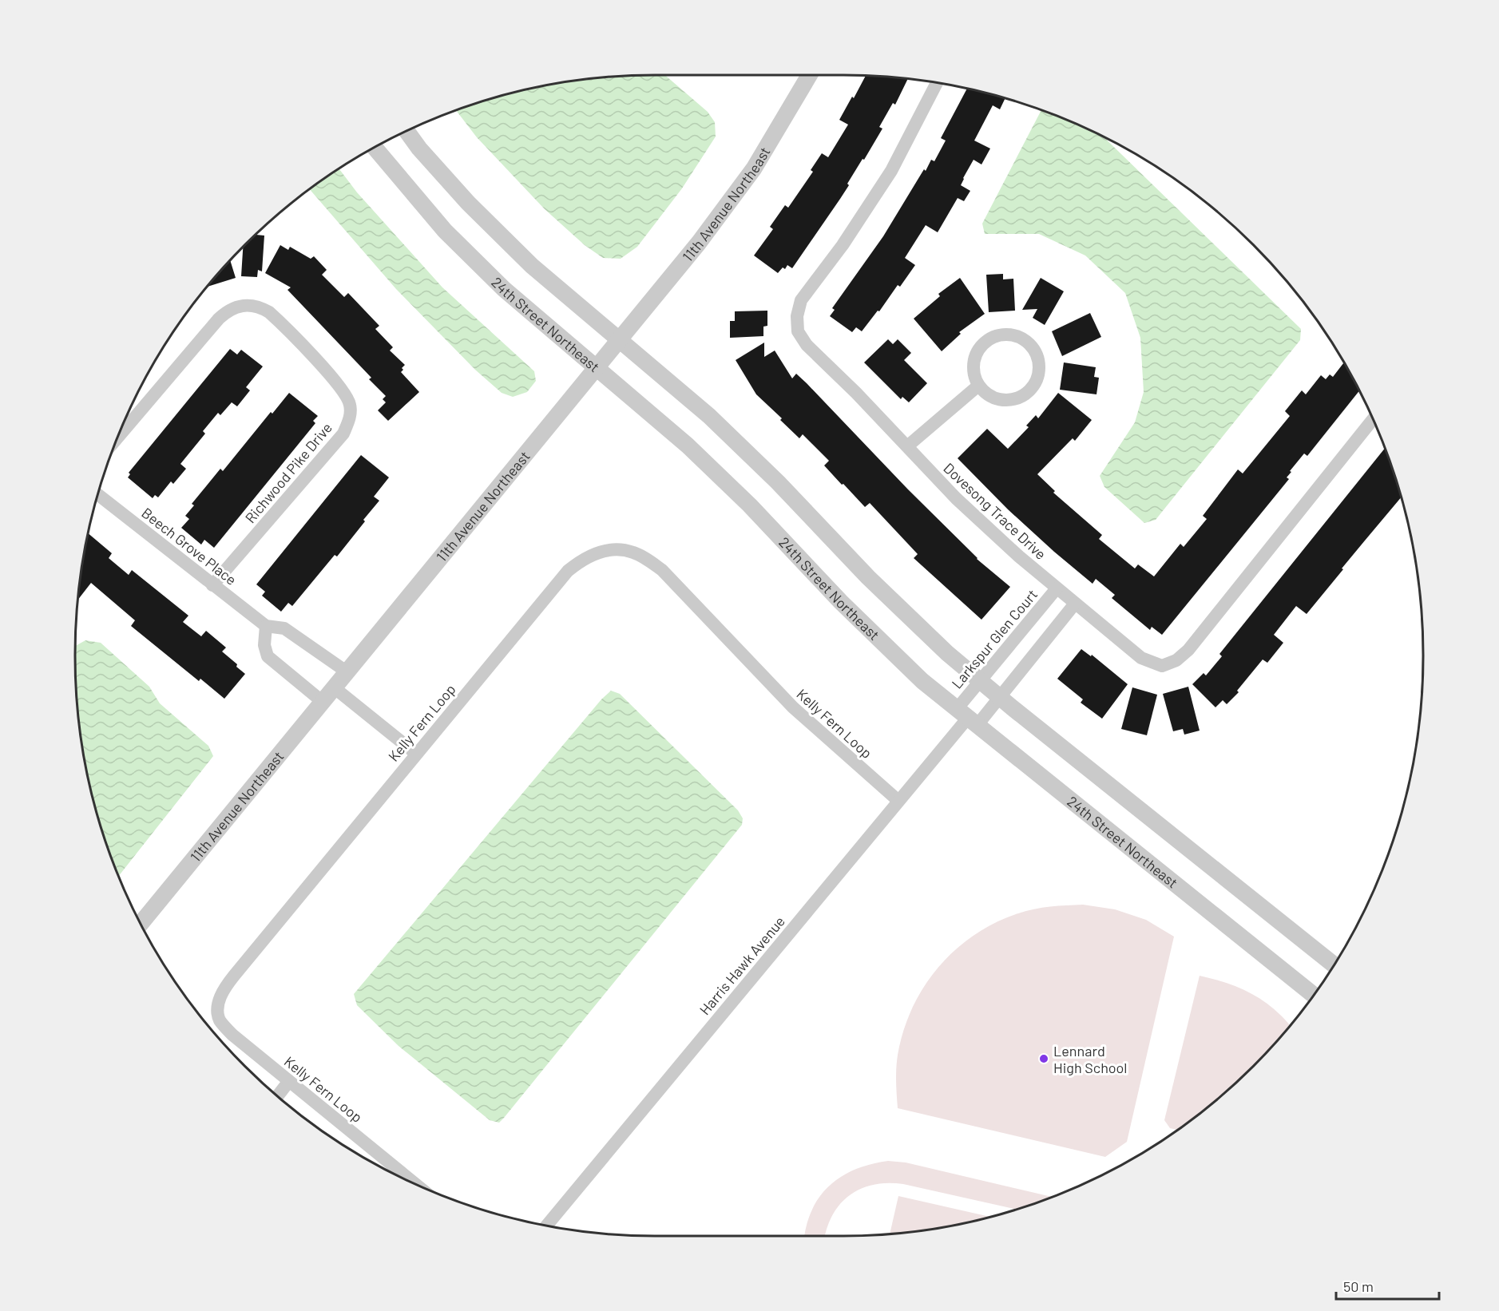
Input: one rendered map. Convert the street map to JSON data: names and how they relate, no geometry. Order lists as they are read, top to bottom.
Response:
{
  "streets": {
    "street": [
      "11th Avenue Northeast",
      "24th Street Northeast",
      "Richwood Pike Drive",
      "Dovesong Trace Drive",
      "Beech Grove Place",
      "Larkspur Glen Court",
      "Kelly Fern Loop",
      "Harris Hawk Avenue"
    ]
  },
  "crossings": [
    ["11th Avenue Northeast", "24th Street Northeast"],
    ["11th Avenue Northeast", "Beech Grove Place"],
    ["24th Street Northeast", "Larkspur Glen Court"],
    ["24th Street Northeast", "Harris Hawk Avenue"],
    ["Richwood Pike Drive", "Beech Grove Place"],
    ["Dovesong Trace Drive", "Larkspur Glen Court"],
    ["Larkspur Glen Court", "Harris Hawk Avenue"],
    ["Kelly Fern Loop", "Harris Hawk Avenue"]
  ],
  "places": ["Lennard High School"],
  "scale_bar": "50 m"
}
